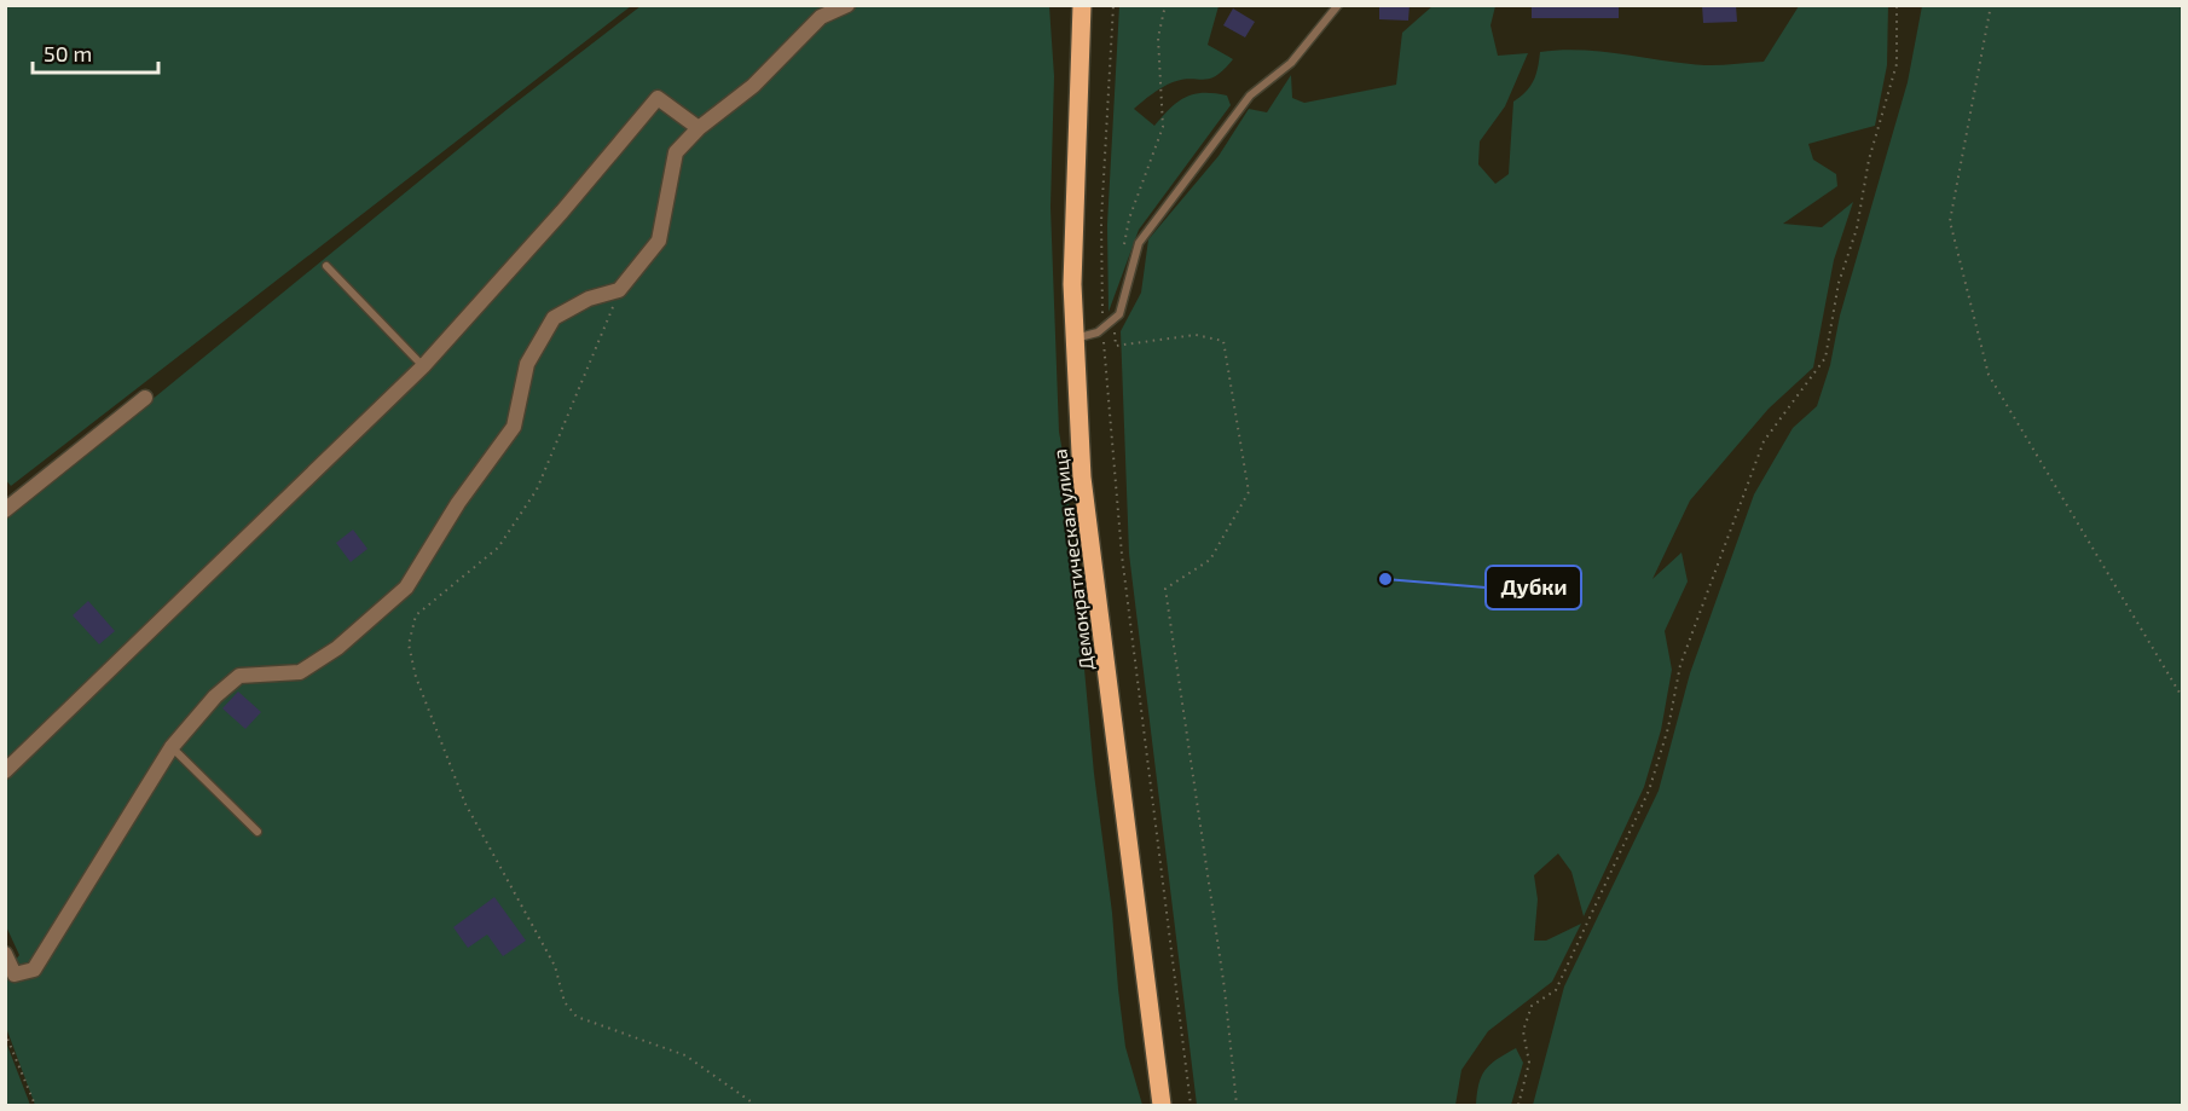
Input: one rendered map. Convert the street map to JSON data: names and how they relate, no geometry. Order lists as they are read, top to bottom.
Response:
{
  "streets": {
    "main road": ["Демократическая улица"]
  },
  "places": ["Дубки"],
  "scale_bar": "50 m"
}
